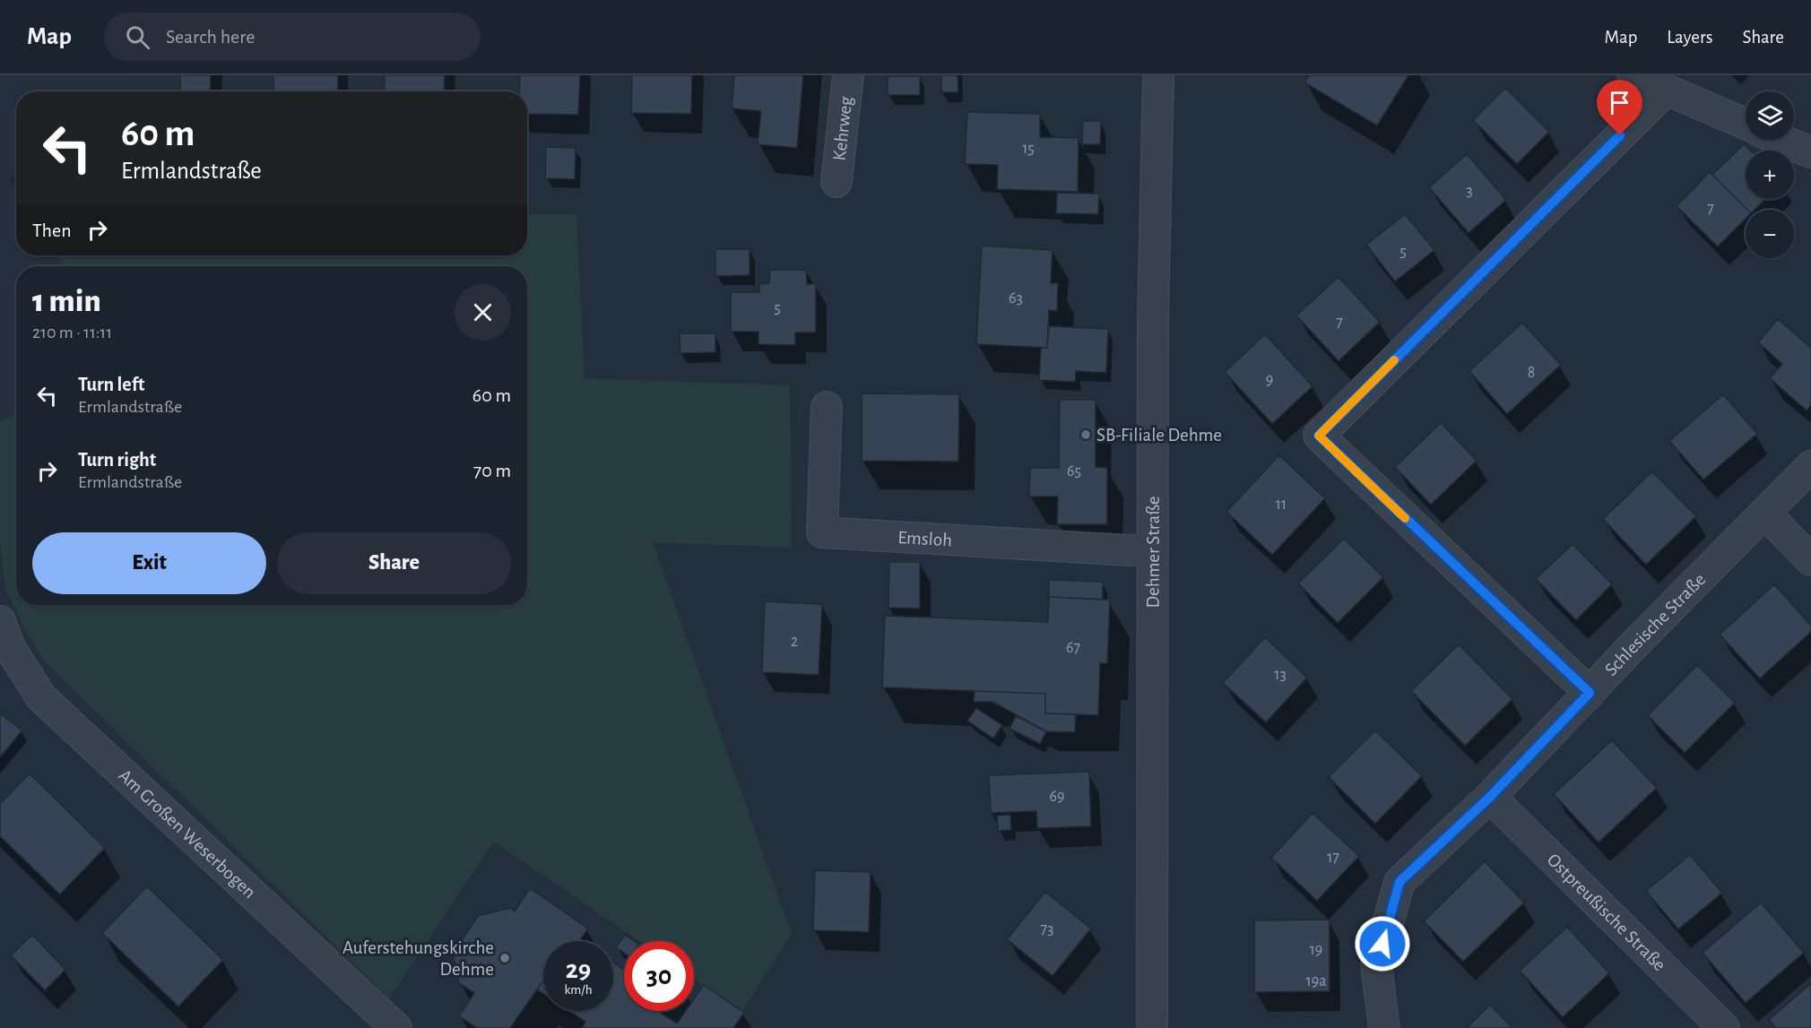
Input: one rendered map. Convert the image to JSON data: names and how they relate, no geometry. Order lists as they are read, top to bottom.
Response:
{
  "streets": {
    "street": [
      "Kehrweg",
      "Emsloh",
      "Dehmer Straße",
      "Schlesische Straße",
      "Am Großen Weserbogen",
      "Ostpreußische Straße"
    ]
  },
  "crossings": [
    ["Emsloh", "Dehmer Straße"],
    ["Schlesische Straße", "Ostpreußische Straße"]
  ],
  "places": ["SB-Filiale Dehme", "Auferstehungskirche Dehme"],
  "house_numbers": [
    "15",
    "3",
    "7",
    "5",
    "63",
    "5",
    "7",
    "8",
    "9",
    "65",
    "11",
    "2",
    "67",
    "13",
    "69",
    "17",
    "73",
    "19",
    "19a"
  ],
  "page": {
    "header": "Map",
    "search": "Search here",
    "nav": ["Map", "Layers", "Share"],
    "map_buttons": ["+", "−"],
    "turn": ["60 m", "Ermlandstraße"],
    "then": "Then",
    "heading": ["1 min", "210 m · 11:11"],
    "list": [
      {
        "name": "Turn left",
        "note": "Ermlandstraße",
        "value": "60 m"
      },
      {
        "name": "Turn right",
        "note": "Ermlandstraße",
        "value": "70 m"
      }
    ],
    "buttons": ["Exit", "Share"],
    "speed": "29 km/h",
    "limit": "30"
  }
}
